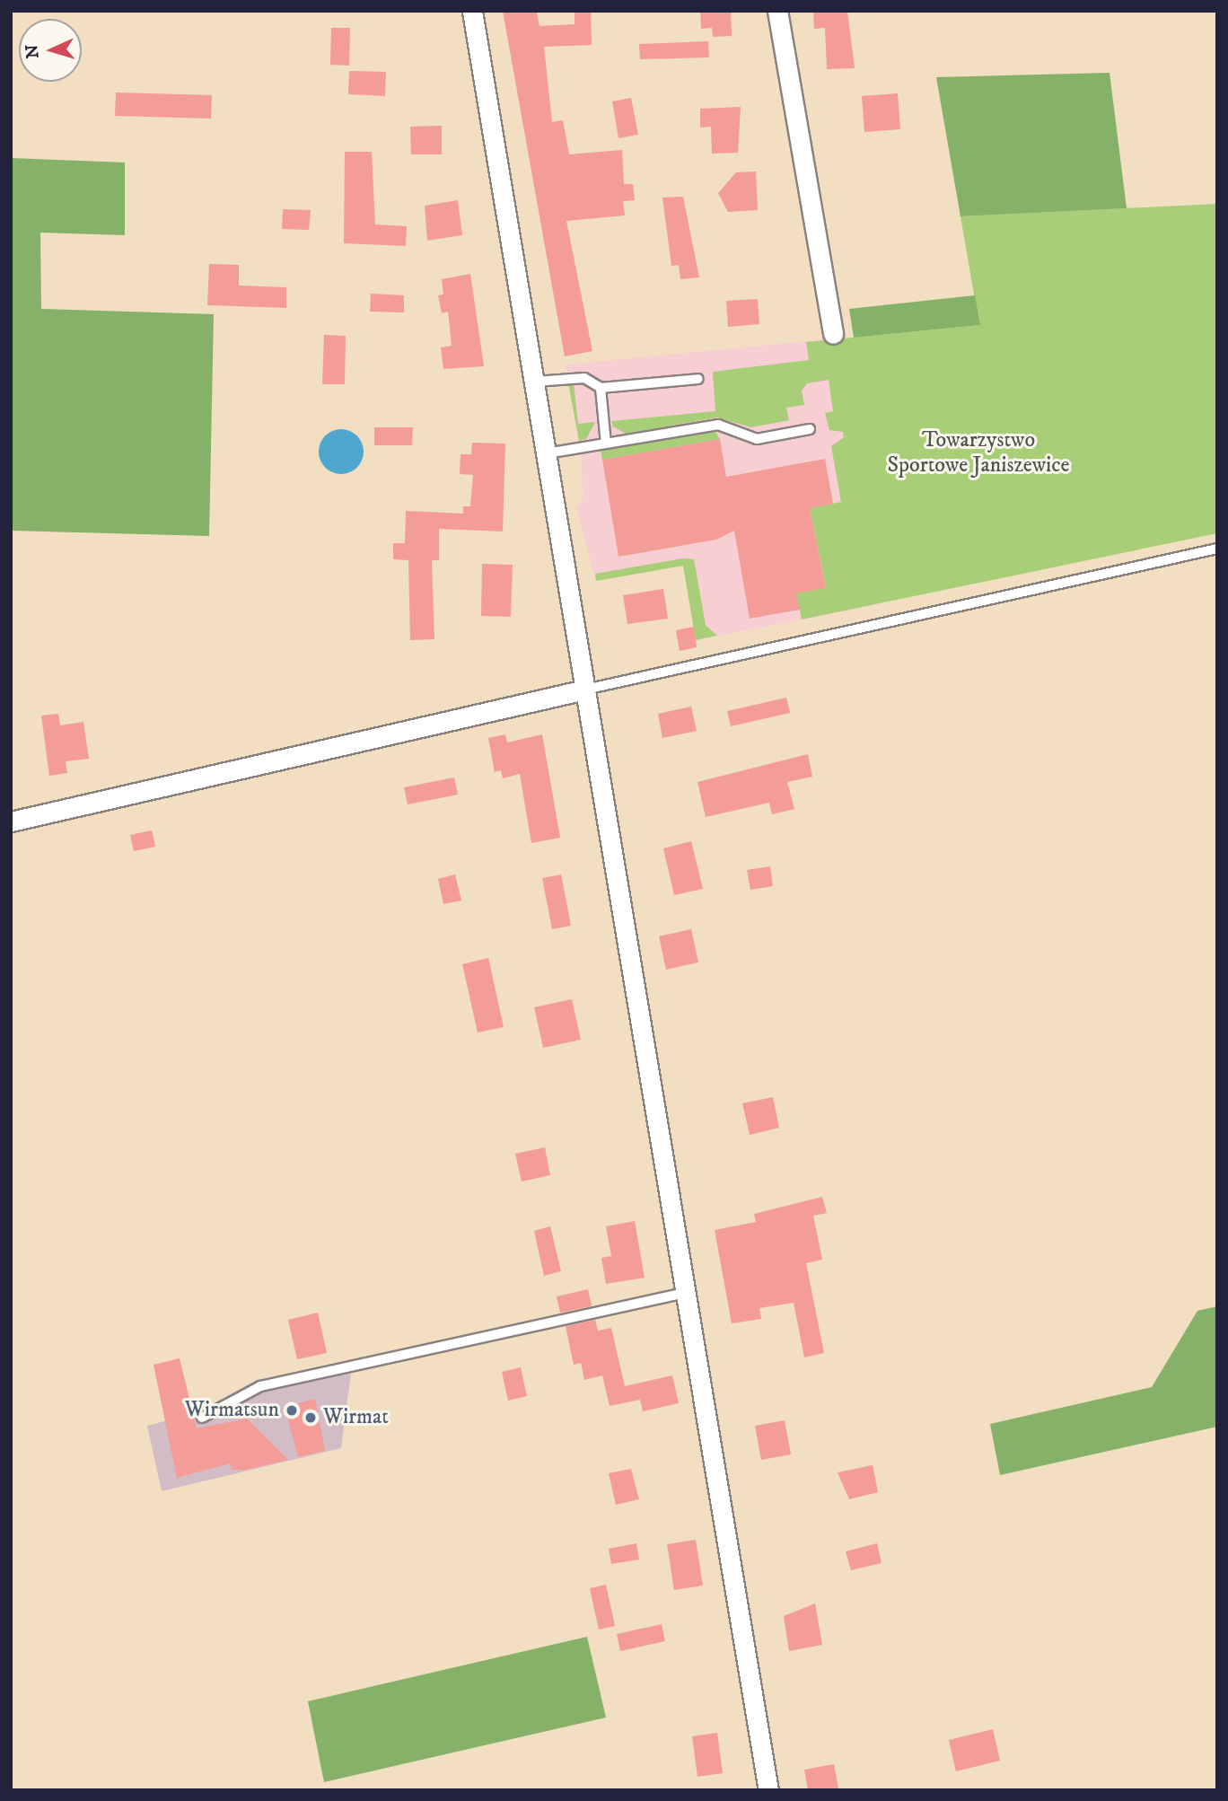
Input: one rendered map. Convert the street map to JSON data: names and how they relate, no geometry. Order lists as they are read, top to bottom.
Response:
{
  "parks": ["Towarzystwo Sportowe Janiszewice"],
  "places": ["Wirmatsun", "Wirmat"],
  "north": "left"
}
